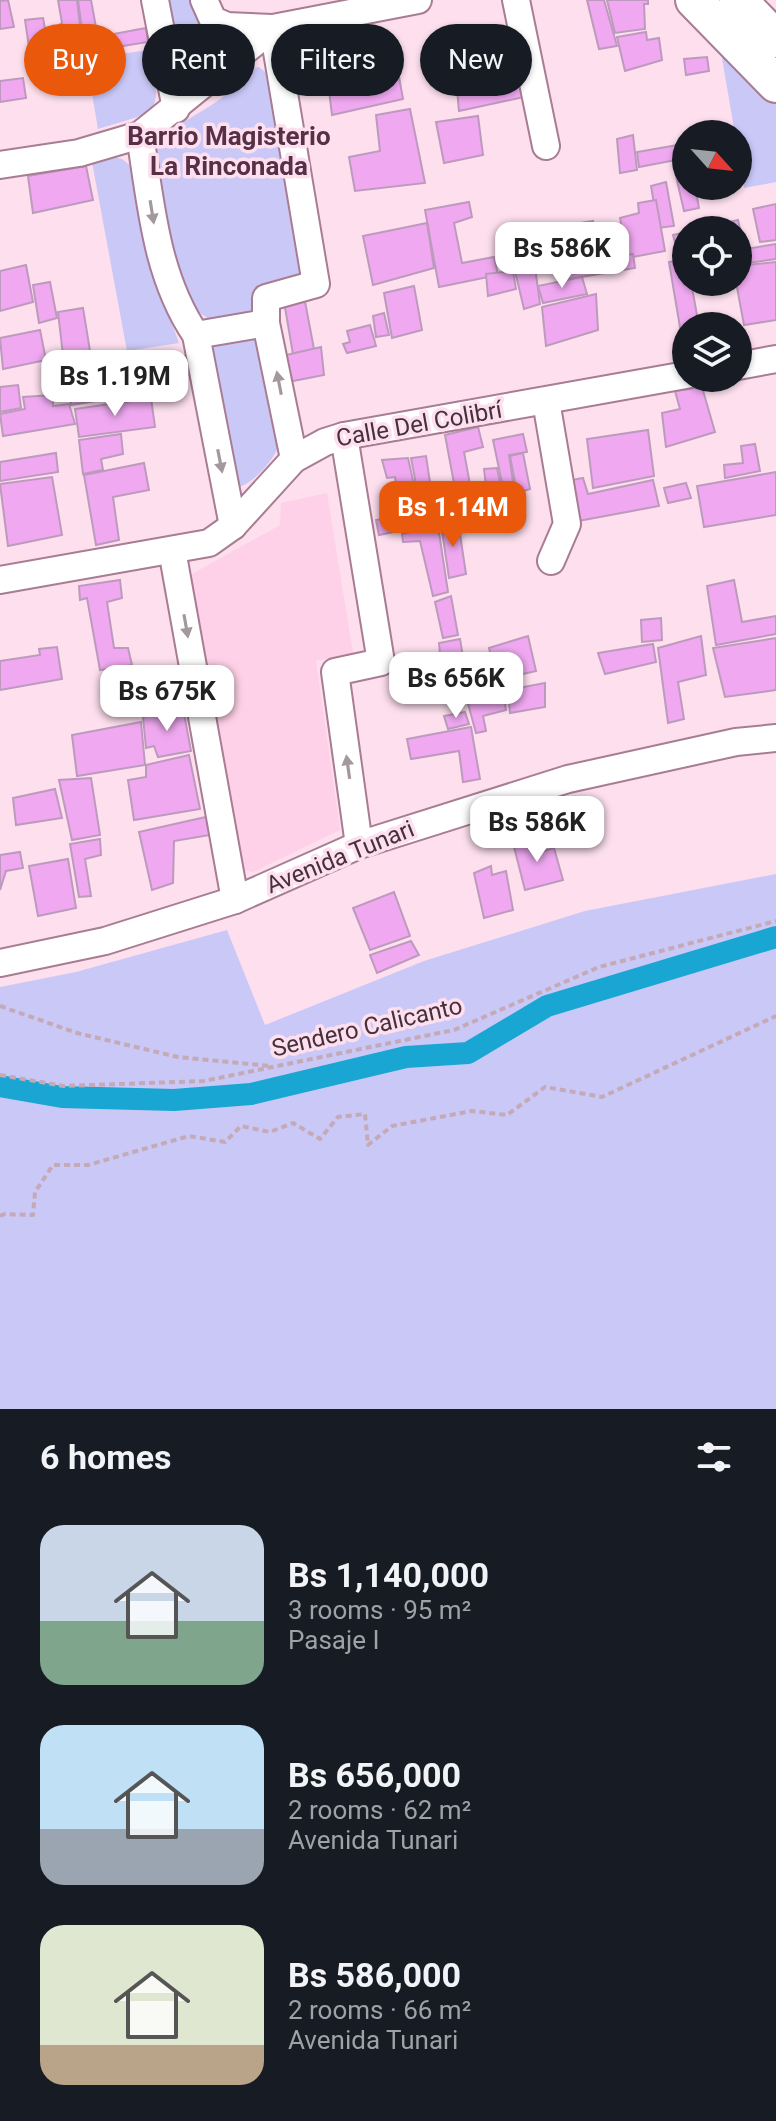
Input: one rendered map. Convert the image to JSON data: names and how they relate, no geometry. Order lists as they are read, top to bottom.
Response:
{
  "streets": {
    "street": ["Calle Del Colibrí", "Avenida Tunari"],
    "path": ["Sendero Calicanto"]
  },
  "districts": ["Barrio Magisterio La Rinconada"],
  "north": "bottom right",
  "page": {
    "chip": [
      "Buy",
      "Rent",
      "Filters",
      "New"
    ],
    "price": [
      "Bs 586K",
      "Bs 1.19M",
      "Bs 1.14M",
      "Bs 656K",
      "Bs 675K",
      "Bs 586K"
    ],
    "heading": "6 homes",
    "list": [
      {
        "name": "Bs 1,140,000",
        "note": "3 rooms · 95 m² · Pasaje I"
      },
      {
        "name": "Bs 656,000",
        "note": "2 rooms · 62 m² · Avenida Tunari"
      },
      {
        "name": "Bs 586,000",
        "note": "2 rooms · 66 m² · Avenida Tunari"
      }
    ]
  }
}
